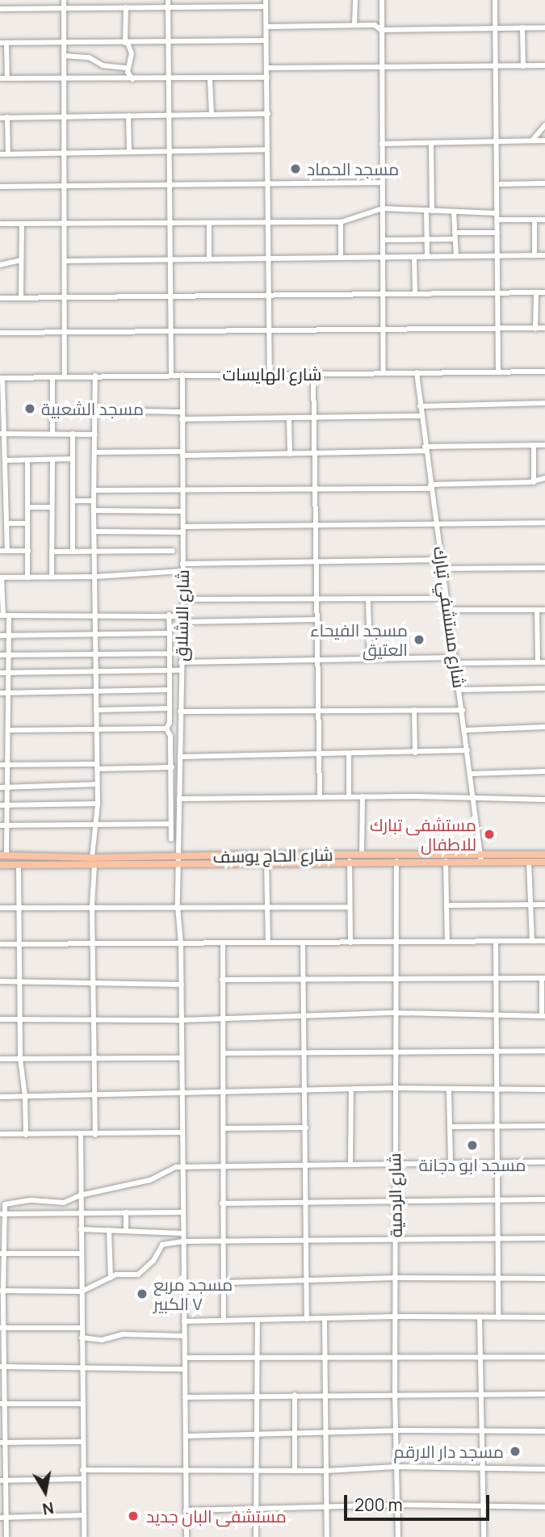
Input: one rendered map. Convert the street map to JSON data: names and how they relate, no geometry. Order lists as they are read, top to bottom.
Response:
{
  "streets": {
    "main road": ["شارع الحاج يوسف"],
    "street": [
      "شارع الهايسات",
      "شارع الاشلاق",
      "شارع مستشفي تبارك",
      "شارع الردمية"
    ]
  },
  "crossings": [
    ["شارع الهايسات", "شارع الاشلاق"],
    ["شارع الهايسات", "شارع مستشفي تبارك"],
    ["شارع الاشلاق", "شارع الحاج يوسف"],
    ["شارع مستشفي تبارك", "شارع الحاج يوسف"],
    ["شارع الحاج يوسف", "شارع الردمية"]
  ],
  "places": [
    "مسجد الحماد",
    "مسجد الشعبية",
    "مسجد الفيحاء العتيق",
    "مستشفى تبارك للاطفال",
    "مسجد ابو دجانة",
    "مسجد مربع ٧ الكبير",
    "مسجد دار الارقم",
    "مستشفى البان جديد"
  ],
  "scale_bar": "200 m",
  "north": "bottom"
}
